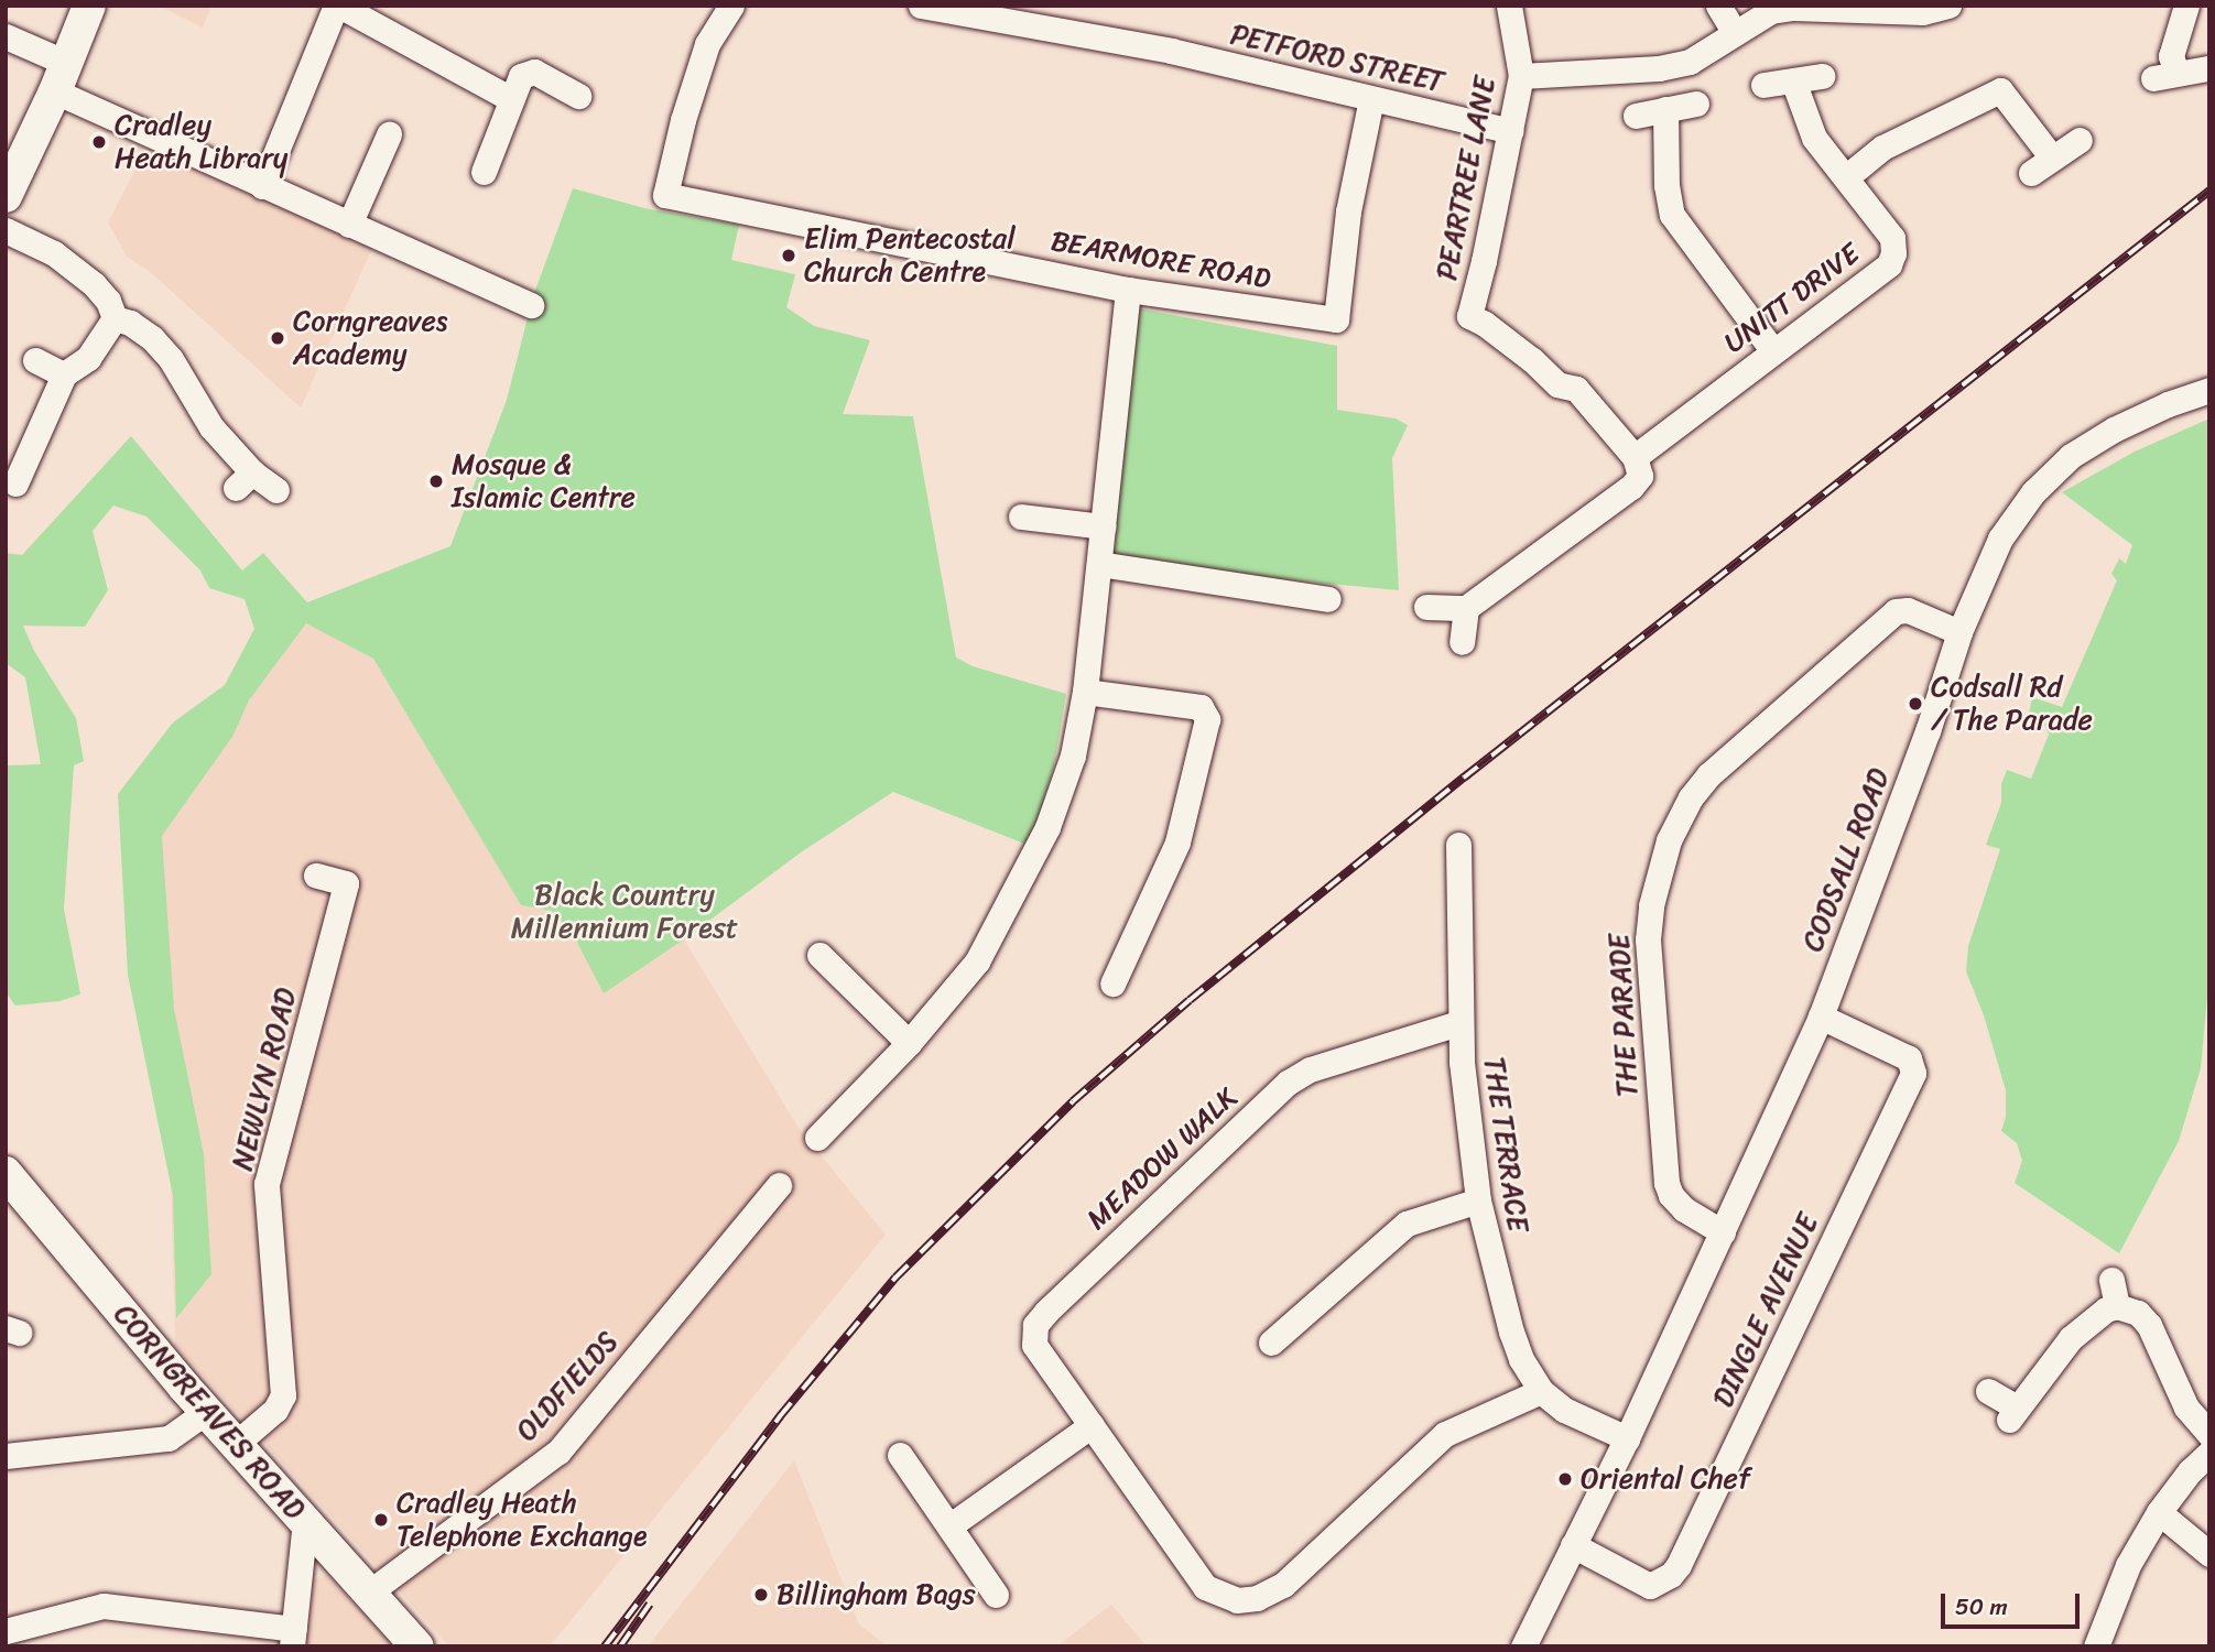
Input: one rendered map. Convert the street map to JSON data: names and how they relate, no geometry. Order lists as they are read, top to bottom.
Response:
{
  "streets": {
    "main road": ["CORNGREAVES ROAD"],
    "street": [
      "PETFORD STREET",
      "PEARTREE LANE",
      "BEARMORE ROAD",
      "UNITT DRIVE",
      "CODSALL ROAD",
      "THE PARADE",
      "NEWLYN ROAD",
      "THE TERRACE",
      "MEADOW WALK",
      "DINGLE AVENUE",
      "OLDFIELDS"
    ]
  },
  "crossings": [
    ["PETFORD STREET", "PEARTREE LANE"],
    ["PETFORD STREET", "BEARMORE ROAD"],
    ["PEARTREE LANE", "UNITT DRIVE"],
    ["CODSALL ROAD", "THE PARADE"],
    ["CODSALL ROAD", "THE TERRACE"],
    ["CODSALL ROAD", "DINGLE AVENUE"],
    ["NEWLYN ROAD", "CORNGREAVES ROAD"],
    ["THE TERRACE", "MEADOW WALK"],
    ["OLDFIELDS", "CORNGREAVES ROAD"]
  ],
  "parks": ["Black Country Millennium Forest"],
  "places": [
    "Cradley Heath Library",
    "Elim Pentecostal Church Centre",
    "Corngreaves Academy",
    "Mosque & Islamic Centre",
    "Codsall Rd / The Parade",
    "Oriental Chef",
    "Cradley Heath Telephone Exchange",
    "Billingham Bags"
  ],
  "scale_bar": "50 m"
}
